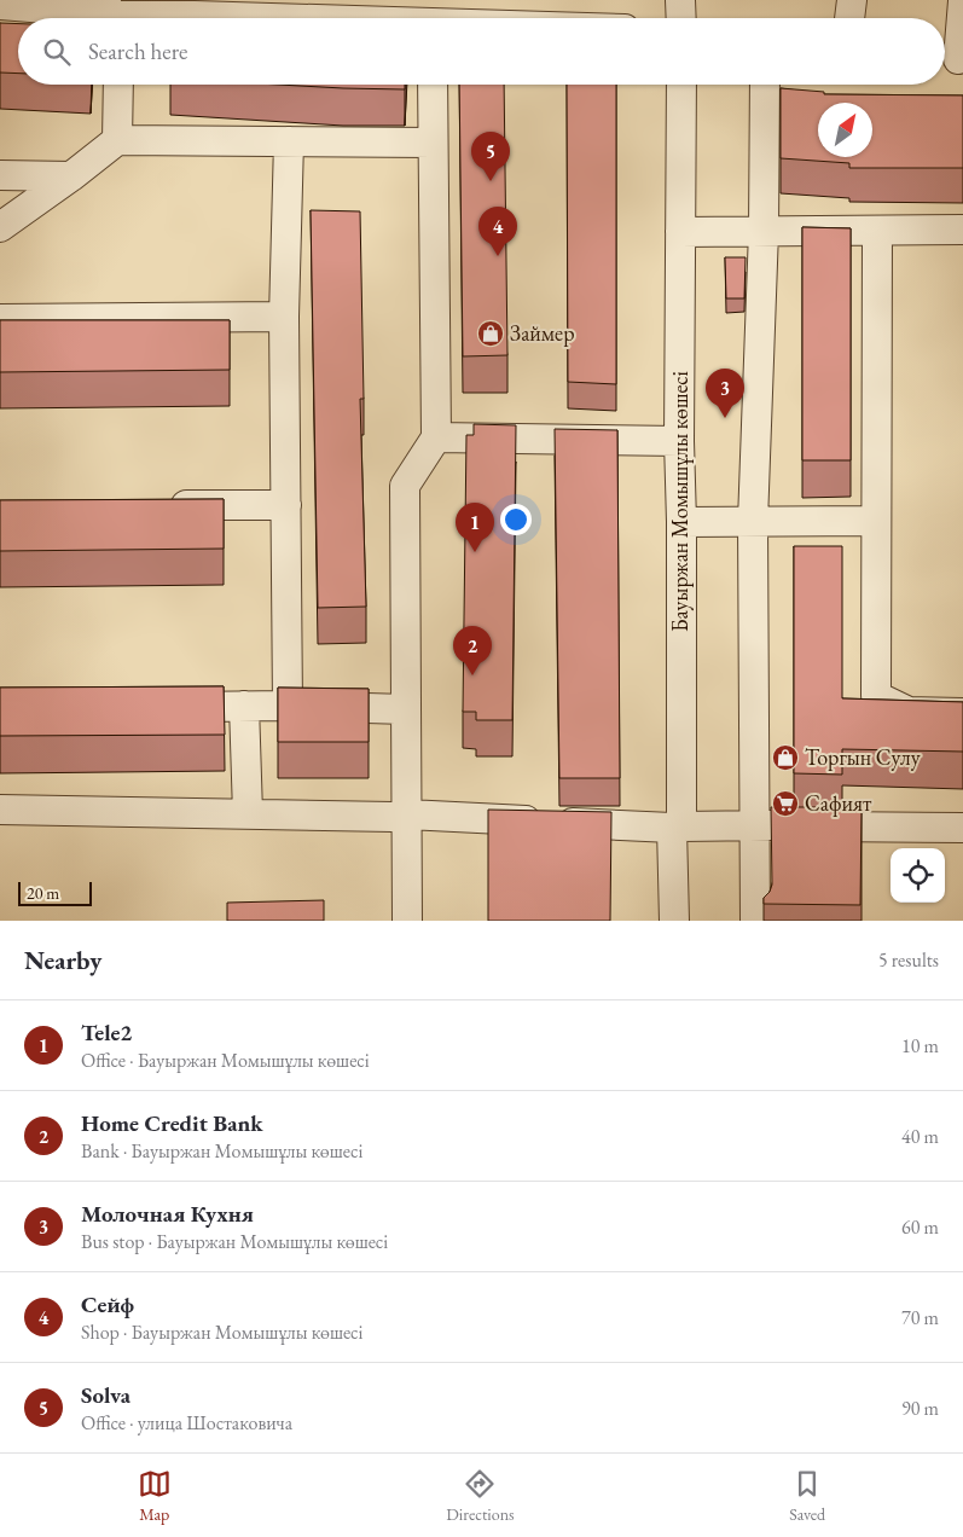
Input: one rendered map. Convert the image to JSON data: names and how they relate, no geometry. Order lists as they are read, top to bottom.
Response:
{
  "streets": {
    "street": ["Бауыржан Момышұлы көшесі"]
  },
  "places": {
    "shop": ["Займер", "Торгын Сулу"],
    "supermarket": ["Сафият"]
  },
  "scale_bar": "20 m",
  "north": "top right",
  "page": {
    "search": "Search here",
    "pins": [
      "5",
      "4",
      "3",
      "1",
      "2"
    ],
    "scale": "20 m",
    "heading": ["Nearby", "5 results"],
    "list": [
      {
        "mark": "1",
        "name": "Tele2",
        "note": "Office · Бауыржан Момышұлы көшесі",
        "value": "10 m"
      },
      {
        "mark": "2",
        "name": "Home Credit Bank",
        "note": "Bank · Бауыржан Момышұлы көшесі",
        "value": "40 m"
      },
      {
        "mark": "3",
        "name": "Молочная Кухня",
        "note": "Bus stop · Бауыржан Момышұлы көшесі",
        "value": "60 m"
      },
      {
        "mark": "4",
        "name": "Сейф",
        "note": "Shop · Бауыржан Момышұлы көшесі",
        "value": "70 m"
      },
      {
        "mark": "5",
        "name": "Solva",
        "note": "Office · улица Шостаковича",
        "value": "90 m"
      }
    ],
    "nav": ["Map", "Directions", "Saved"]
  }
}
